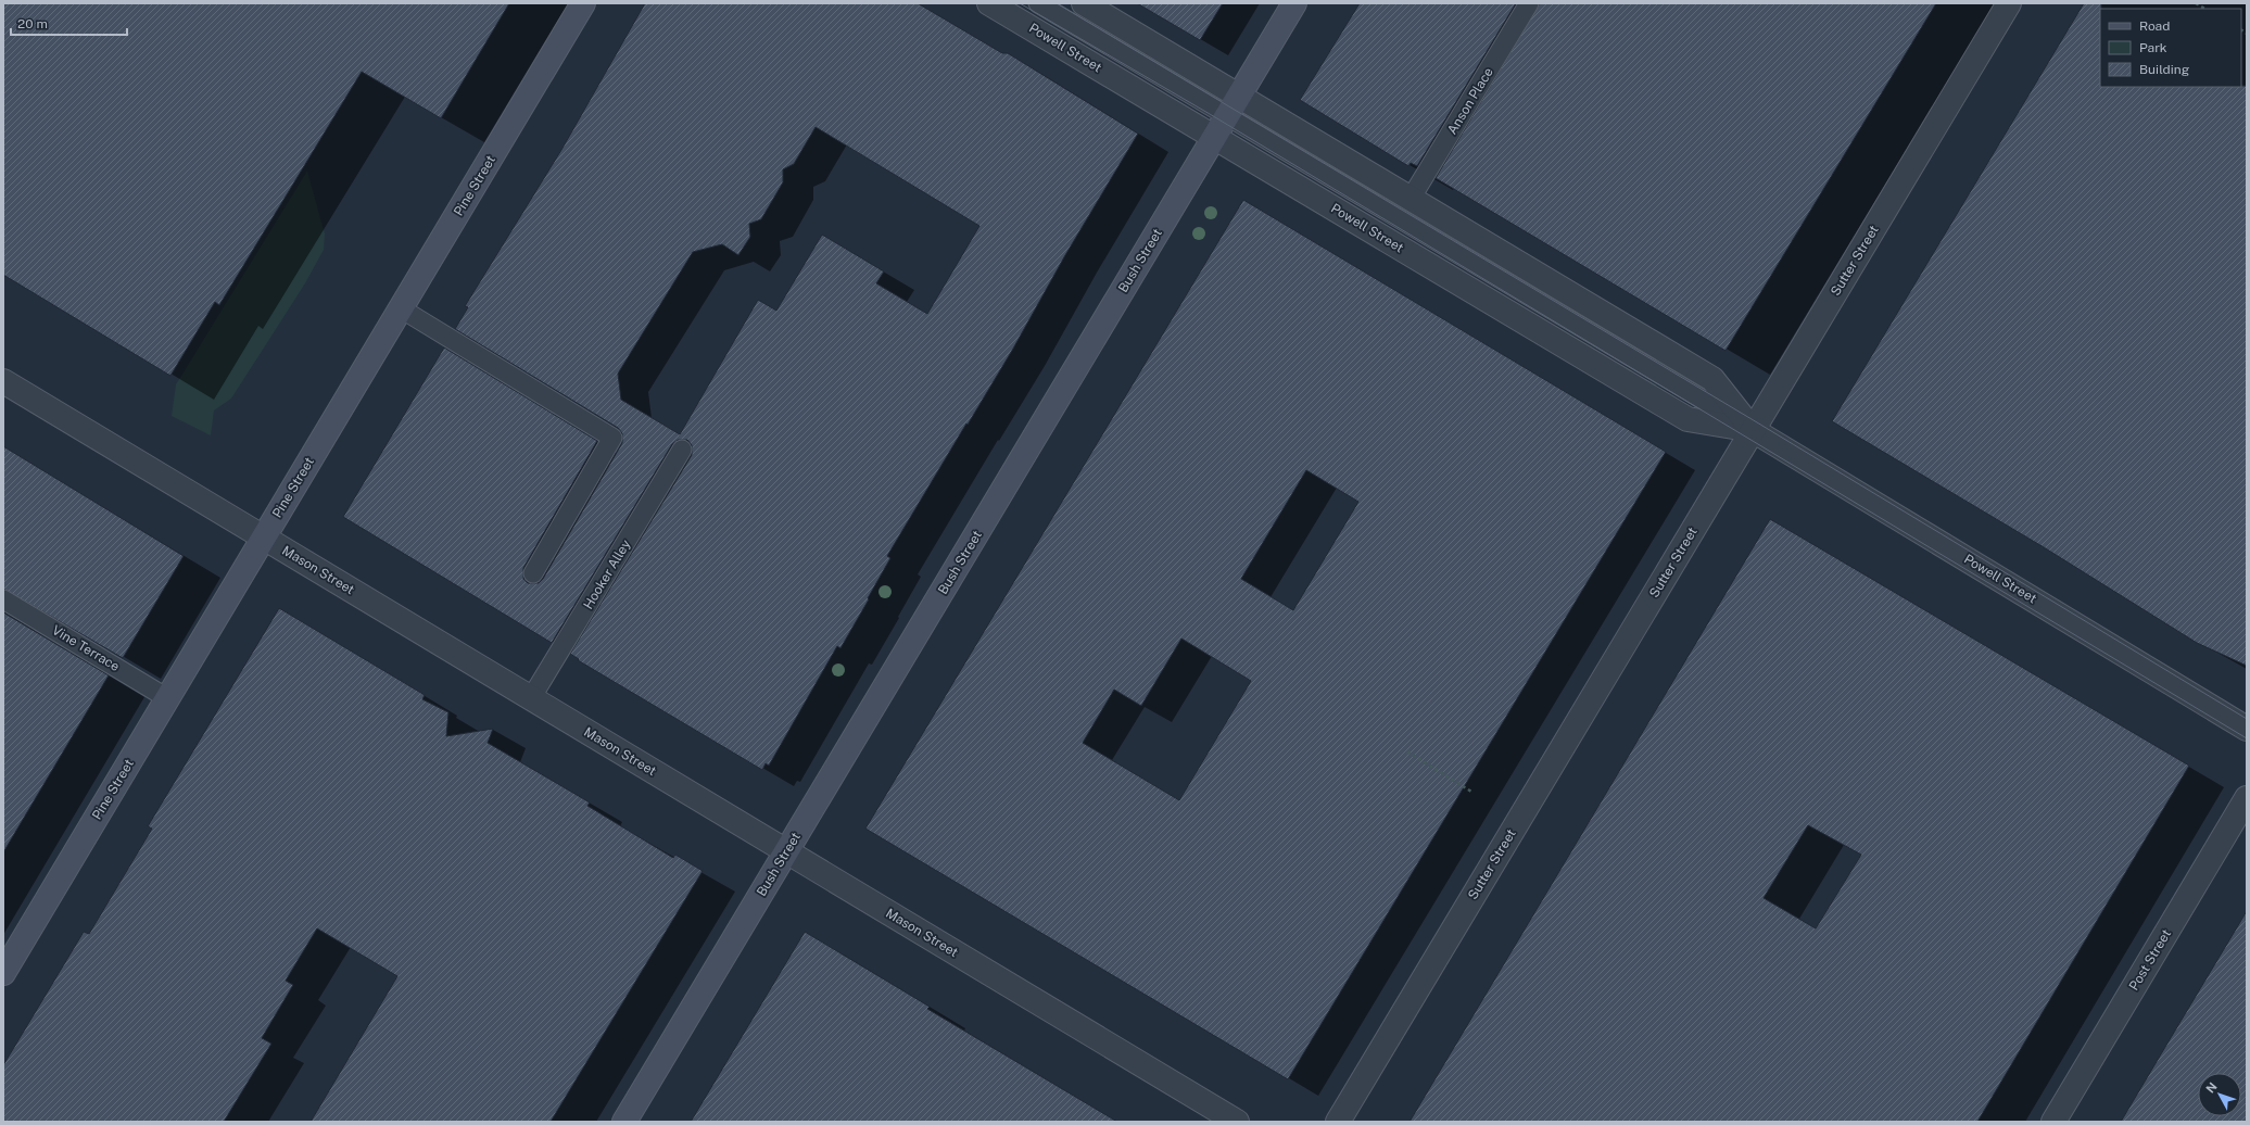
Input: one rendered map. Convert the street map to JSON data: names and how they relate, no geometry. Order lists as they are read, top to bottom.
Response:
{
  "streets": {
    "main road": ["Pine Street", "Bush Street"],
    "street": [
      "Powell Street",
      "Sutter Street",
      "Mason Street",
      "Post Street"
    ],
    "lane": ["Anson Place", "Hooker Alley", "Vine Terrace"]
  },
  "crossings": [
    ["Powell Street", "Anson Place"],
    ["Powell Street", "Bush Street"],
    ["Powell Street", "Sutter Street"],
    ["Pine Street", "Mason Street"],
    ["Pine Street", "Vine Terrace"],
    ["Bush Street", "Mason Street"],
    ["Mason Street", "Hooker Alley"]
  ],
  "legend": ["Road", "Park", "Building"],
  "scale_bar": "20 m",
  "north": "top left"
}
